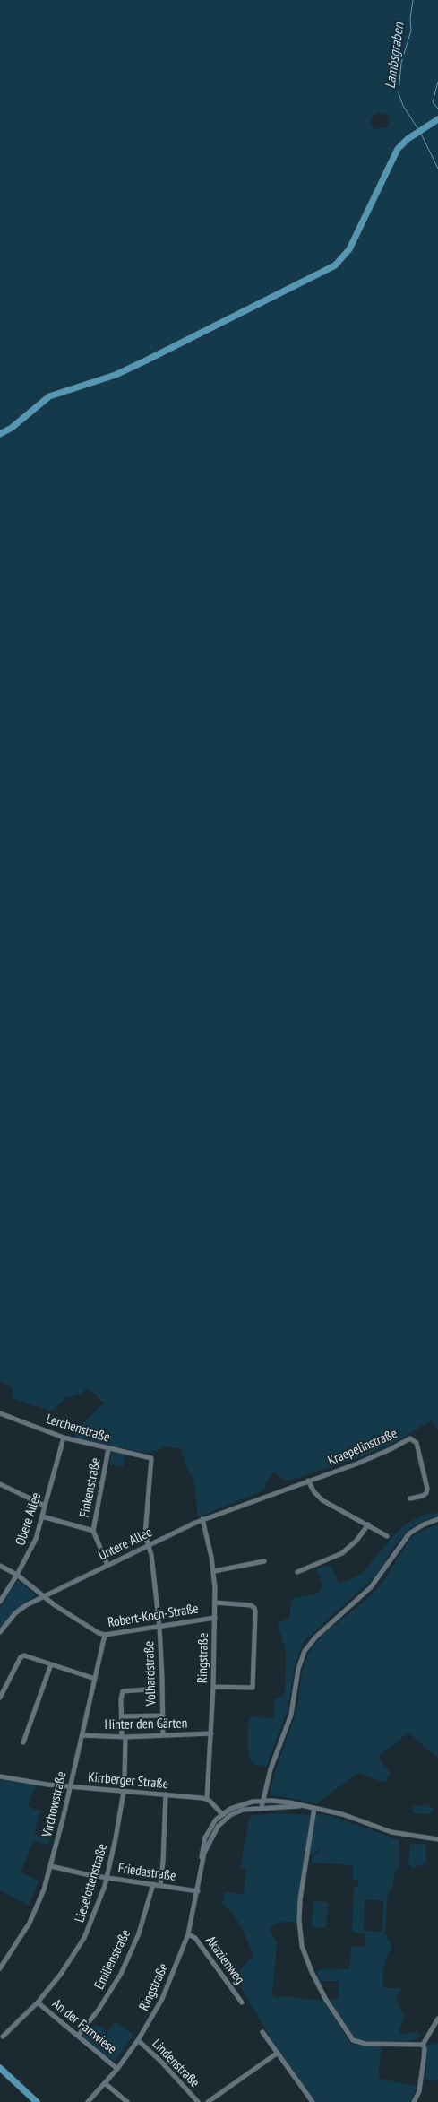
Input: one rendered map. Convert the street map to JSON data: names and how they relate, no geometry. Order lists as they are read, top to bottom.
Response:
{
  "streets": {
    "street": [
      "Lerchenstraße",
      "Kraepelinstraße",
      "Finkenstraße",
      "Obere Allee",
      "Untere Allee",
      "Robert-Koch-Straße",
      "Ringstraße",
      "Volhardstraße",
      "Hinter den Gärten",
      "Kirrberger Straße",
      "Virchowstraße",
      "Friedastraße",
      "Lieselottenstraße",
      "Emilienstraße",
      "Akazienweg",
      "An der Farrwiese",
      "Lindenstraße"
    ]
  },
  "crossings": [
    ["Lerchenstraße", "Finkenstraße"],
    ["Lerchenstraße", "Obere Allee"],
    ["Lerchenstraße", "Volhardstraße"],
    ["Kraepelinstraße", "Untere Allee"],
    ["Obere Allee", "Robert-Koch-Straße"],
    ["Untere Allee", "Robert-Koch-Straße"],
    ["Untere Allee", "Ringstraße"],
    ["Untere Allee", "Volhardstraße"],
    ["Robert-Koch-Straße", "Ringstraße"],
    ["Robert-Koch-Straße", "Volhardstraße"],
    ["Robert-Koch-Straße", "Virchowstraße"],
    ["Ringstraße", "Hinter den Gärten"],
    ["Ringstraße", "Kirrberger Straße"],
    ["Ringstraße", "Friedastraße"],
    ["Ringstraße", "Akazienweg"],
    ["Ringstraße", "An der Farrwiese"],
    ["Ringstraße", "Lindenstraße"],
    ["Volhardstraße", "Hinter den Gärten"],
    ["Hinter den Gärten", "Virchowstraße"],
    ["Kirrberger Straße", "Virchowstraße"],
    ["Kirrberger Straße", "Lieselottenstraße"],
    ["Virchowstraße", "Friedastraße"],
    ["Friedastraße", "Lieselottenstraße"],
    ["Friedastraße", "Emilienstraße"],
    ["Lieselottenstraße", "An der Farrwiese"],
    ["Emilienstraße", "An der Farrwiese"]
  ],
  "water": ["Lambsgraben"]
}
